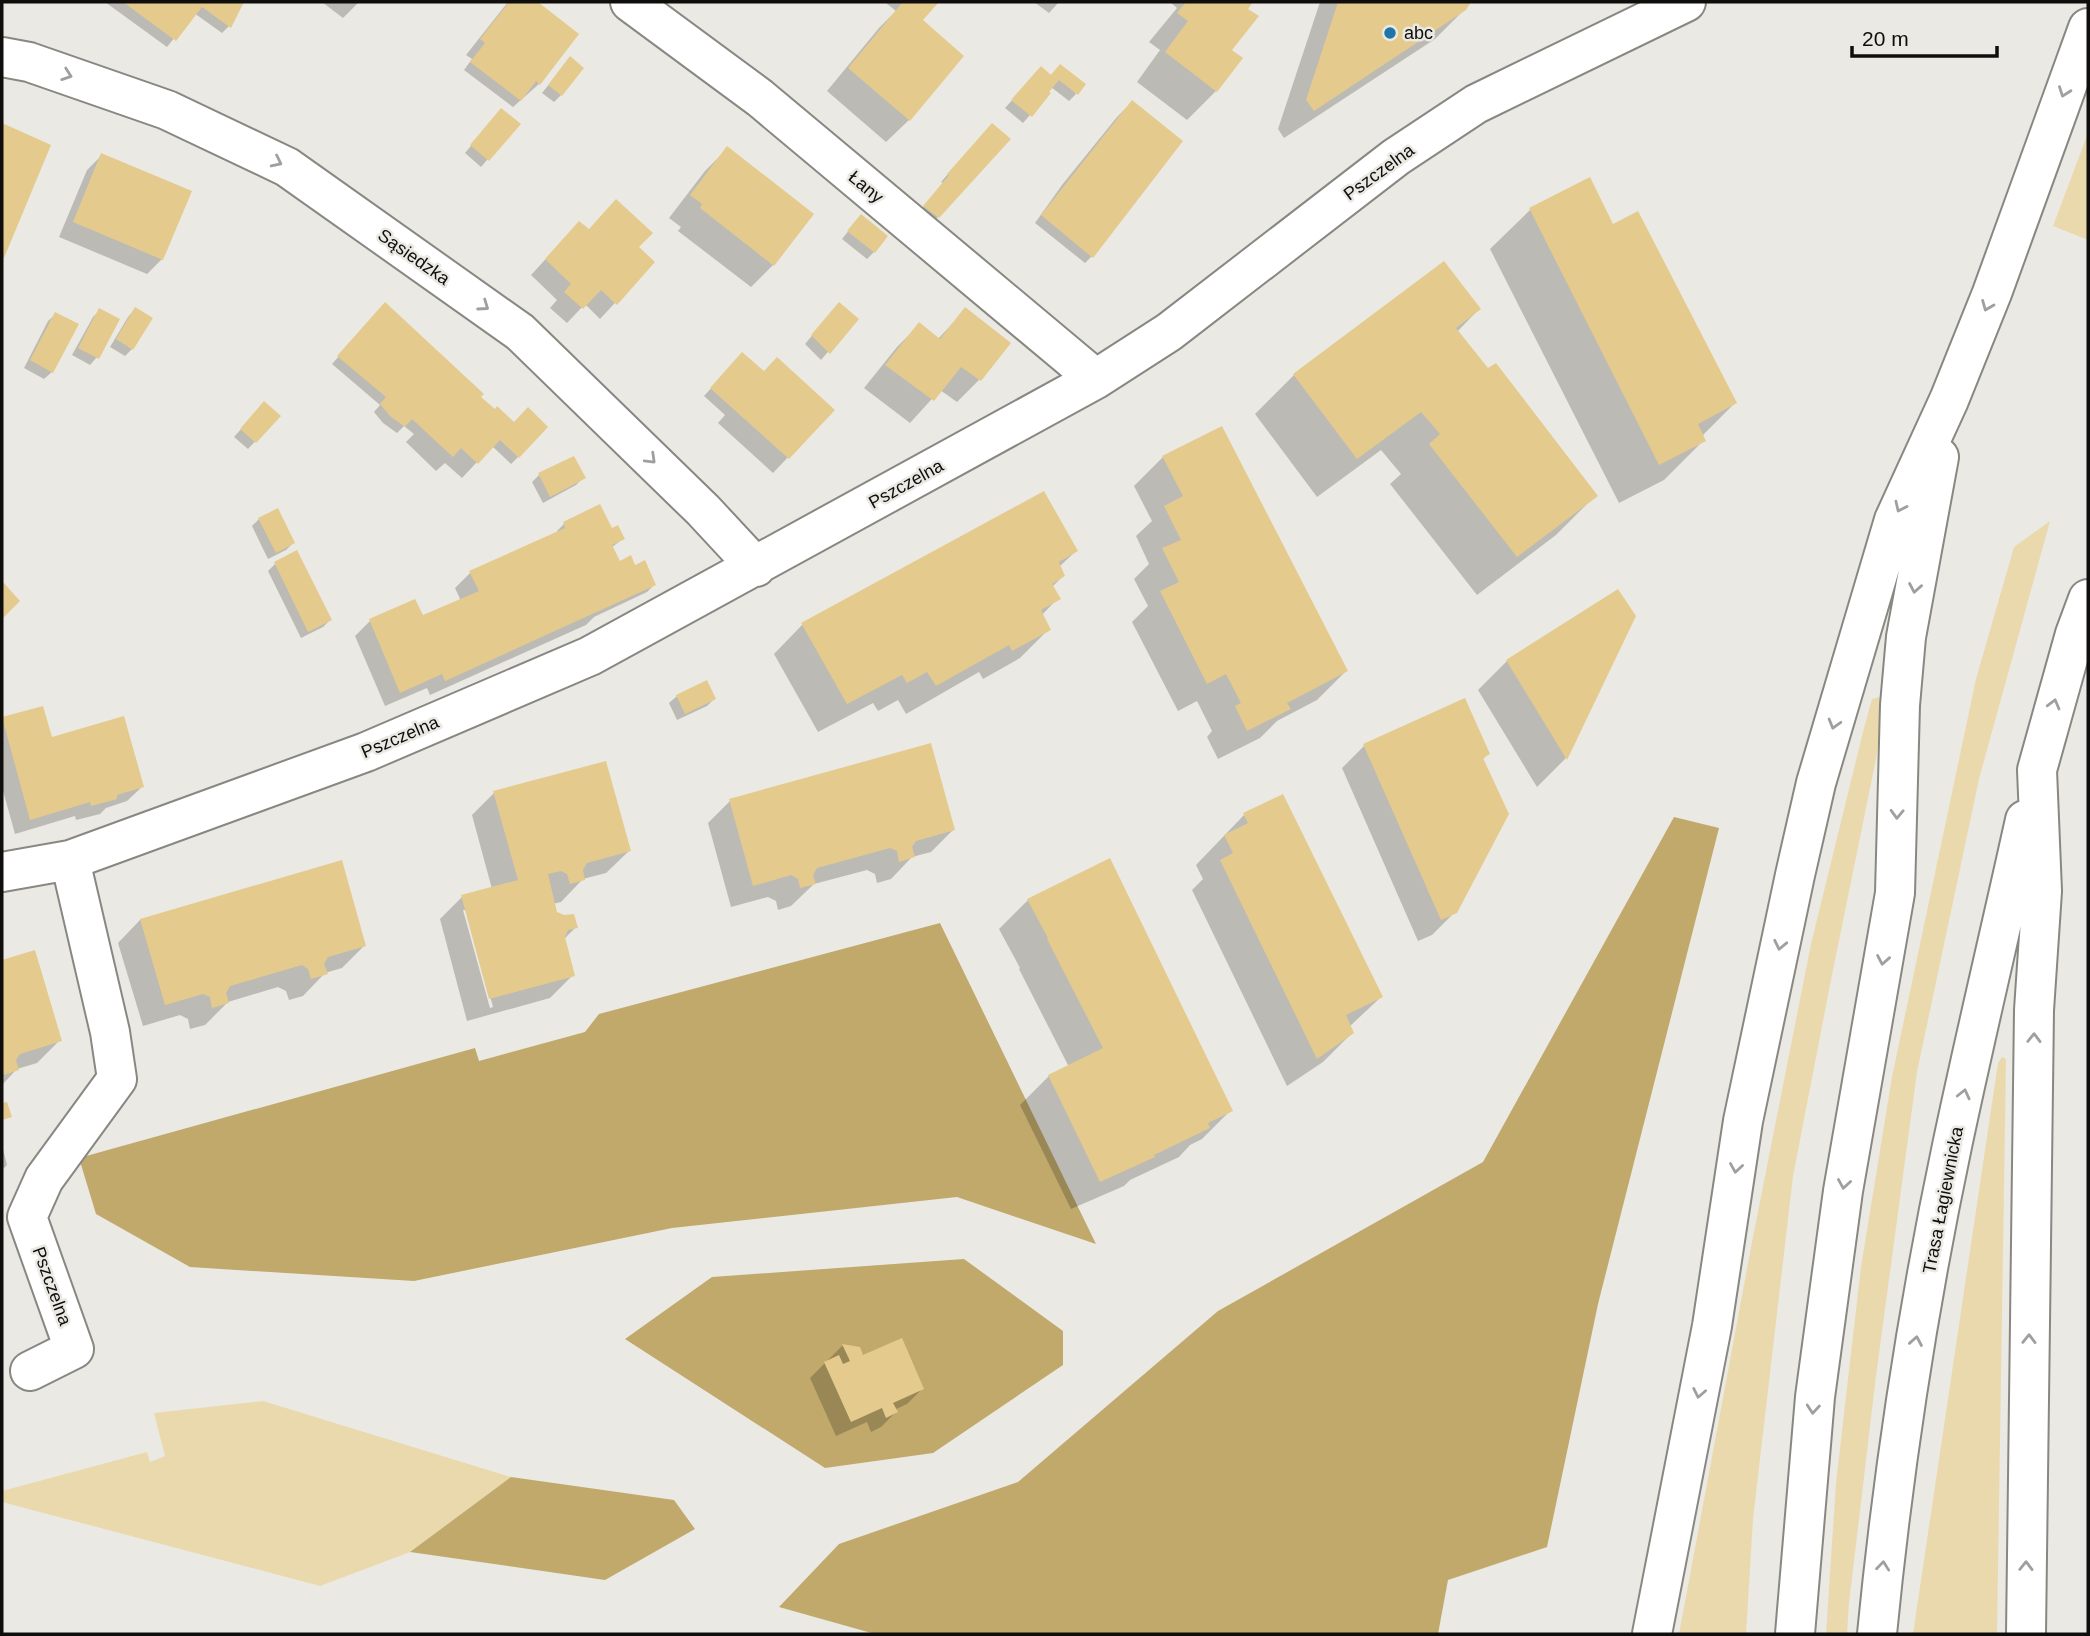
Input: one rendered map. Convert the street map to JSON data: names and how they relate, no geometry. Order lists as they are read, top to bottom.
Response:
{
  "streets": {
    "main road": [
      "Pszczelna",
      "Łany",
      "Sąsiedzka",
      "Trasa Łagiewnicka"
    ]
  },
  "crossings": [
    ["Pszczelna", "Łany"],
    ["Pszczelna", "Sąsiedzka"]
  ],
  "one_way": ["Sąsiedzka"],
  "places": ["abc"],
  "scale_bar": "20 m"
}
